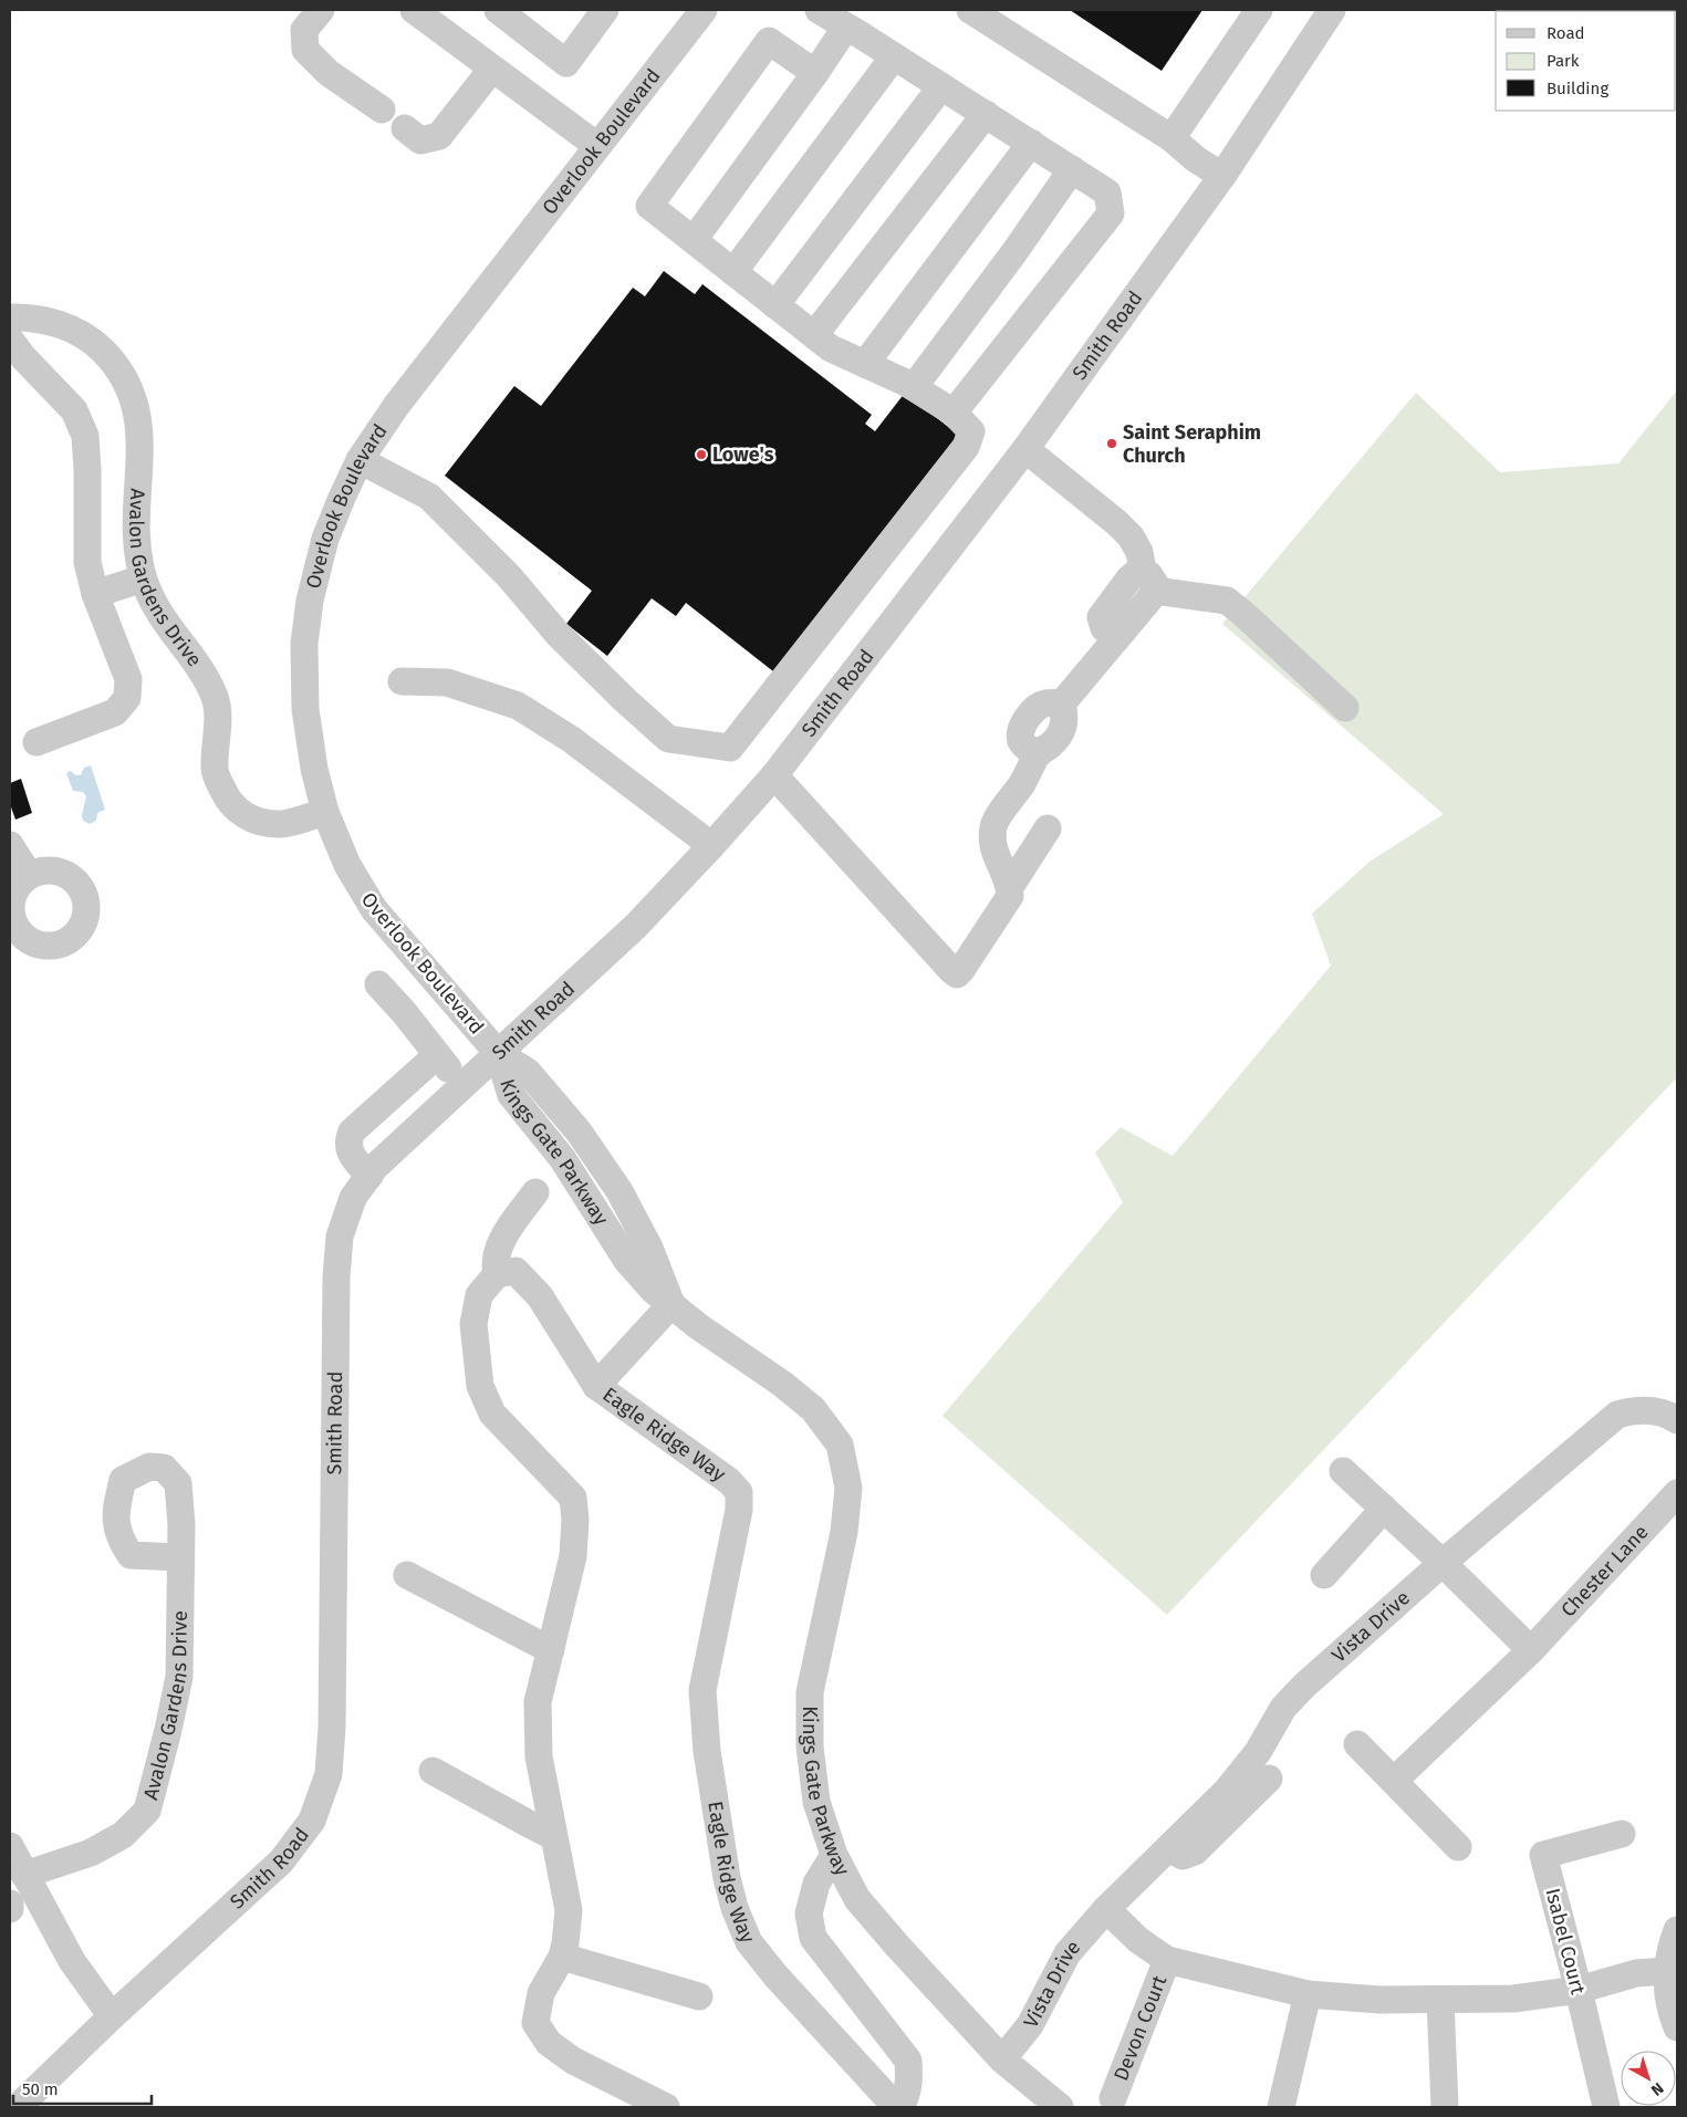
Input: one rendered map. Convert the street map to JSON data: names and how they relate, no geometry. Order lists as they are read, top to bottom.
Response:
{
  "streets": {
    "street": [
      "Overlook Boulevard",
      "Smith Road",
      "Avalon Gardens Drive",
      "Kings Gate Parkway",
      "Eagle Ridge Way",
      "Chester Lane",
      "Vista Drive",
      "Isabel Court",
      "Devon Court"
    ]
  },
  "crossings": [
    ["Overlook Boulevard", "Smith Road"],
    ["Overlook Boulevard", "Avalon Gardens Drive"],
    ["Overlook Boulevard", "Kings Gate Parkway"],
    ["Smith Road", "Avalon Gardens Drive"],
    ["Smith Road", "Kings Gate Parkway"],
    ["Kings Gate Parkway", "Eagle Ridge Way"],
    ["Kings Gate Parkway", "Vista Drive"]
  ],
  "places": ["Saint Seraphim Church", "Lowe's"],
  "legend": ["Road", "Park", "Building"],
  "scale_bar": "50 m",
  "north": "bottom right"
}
